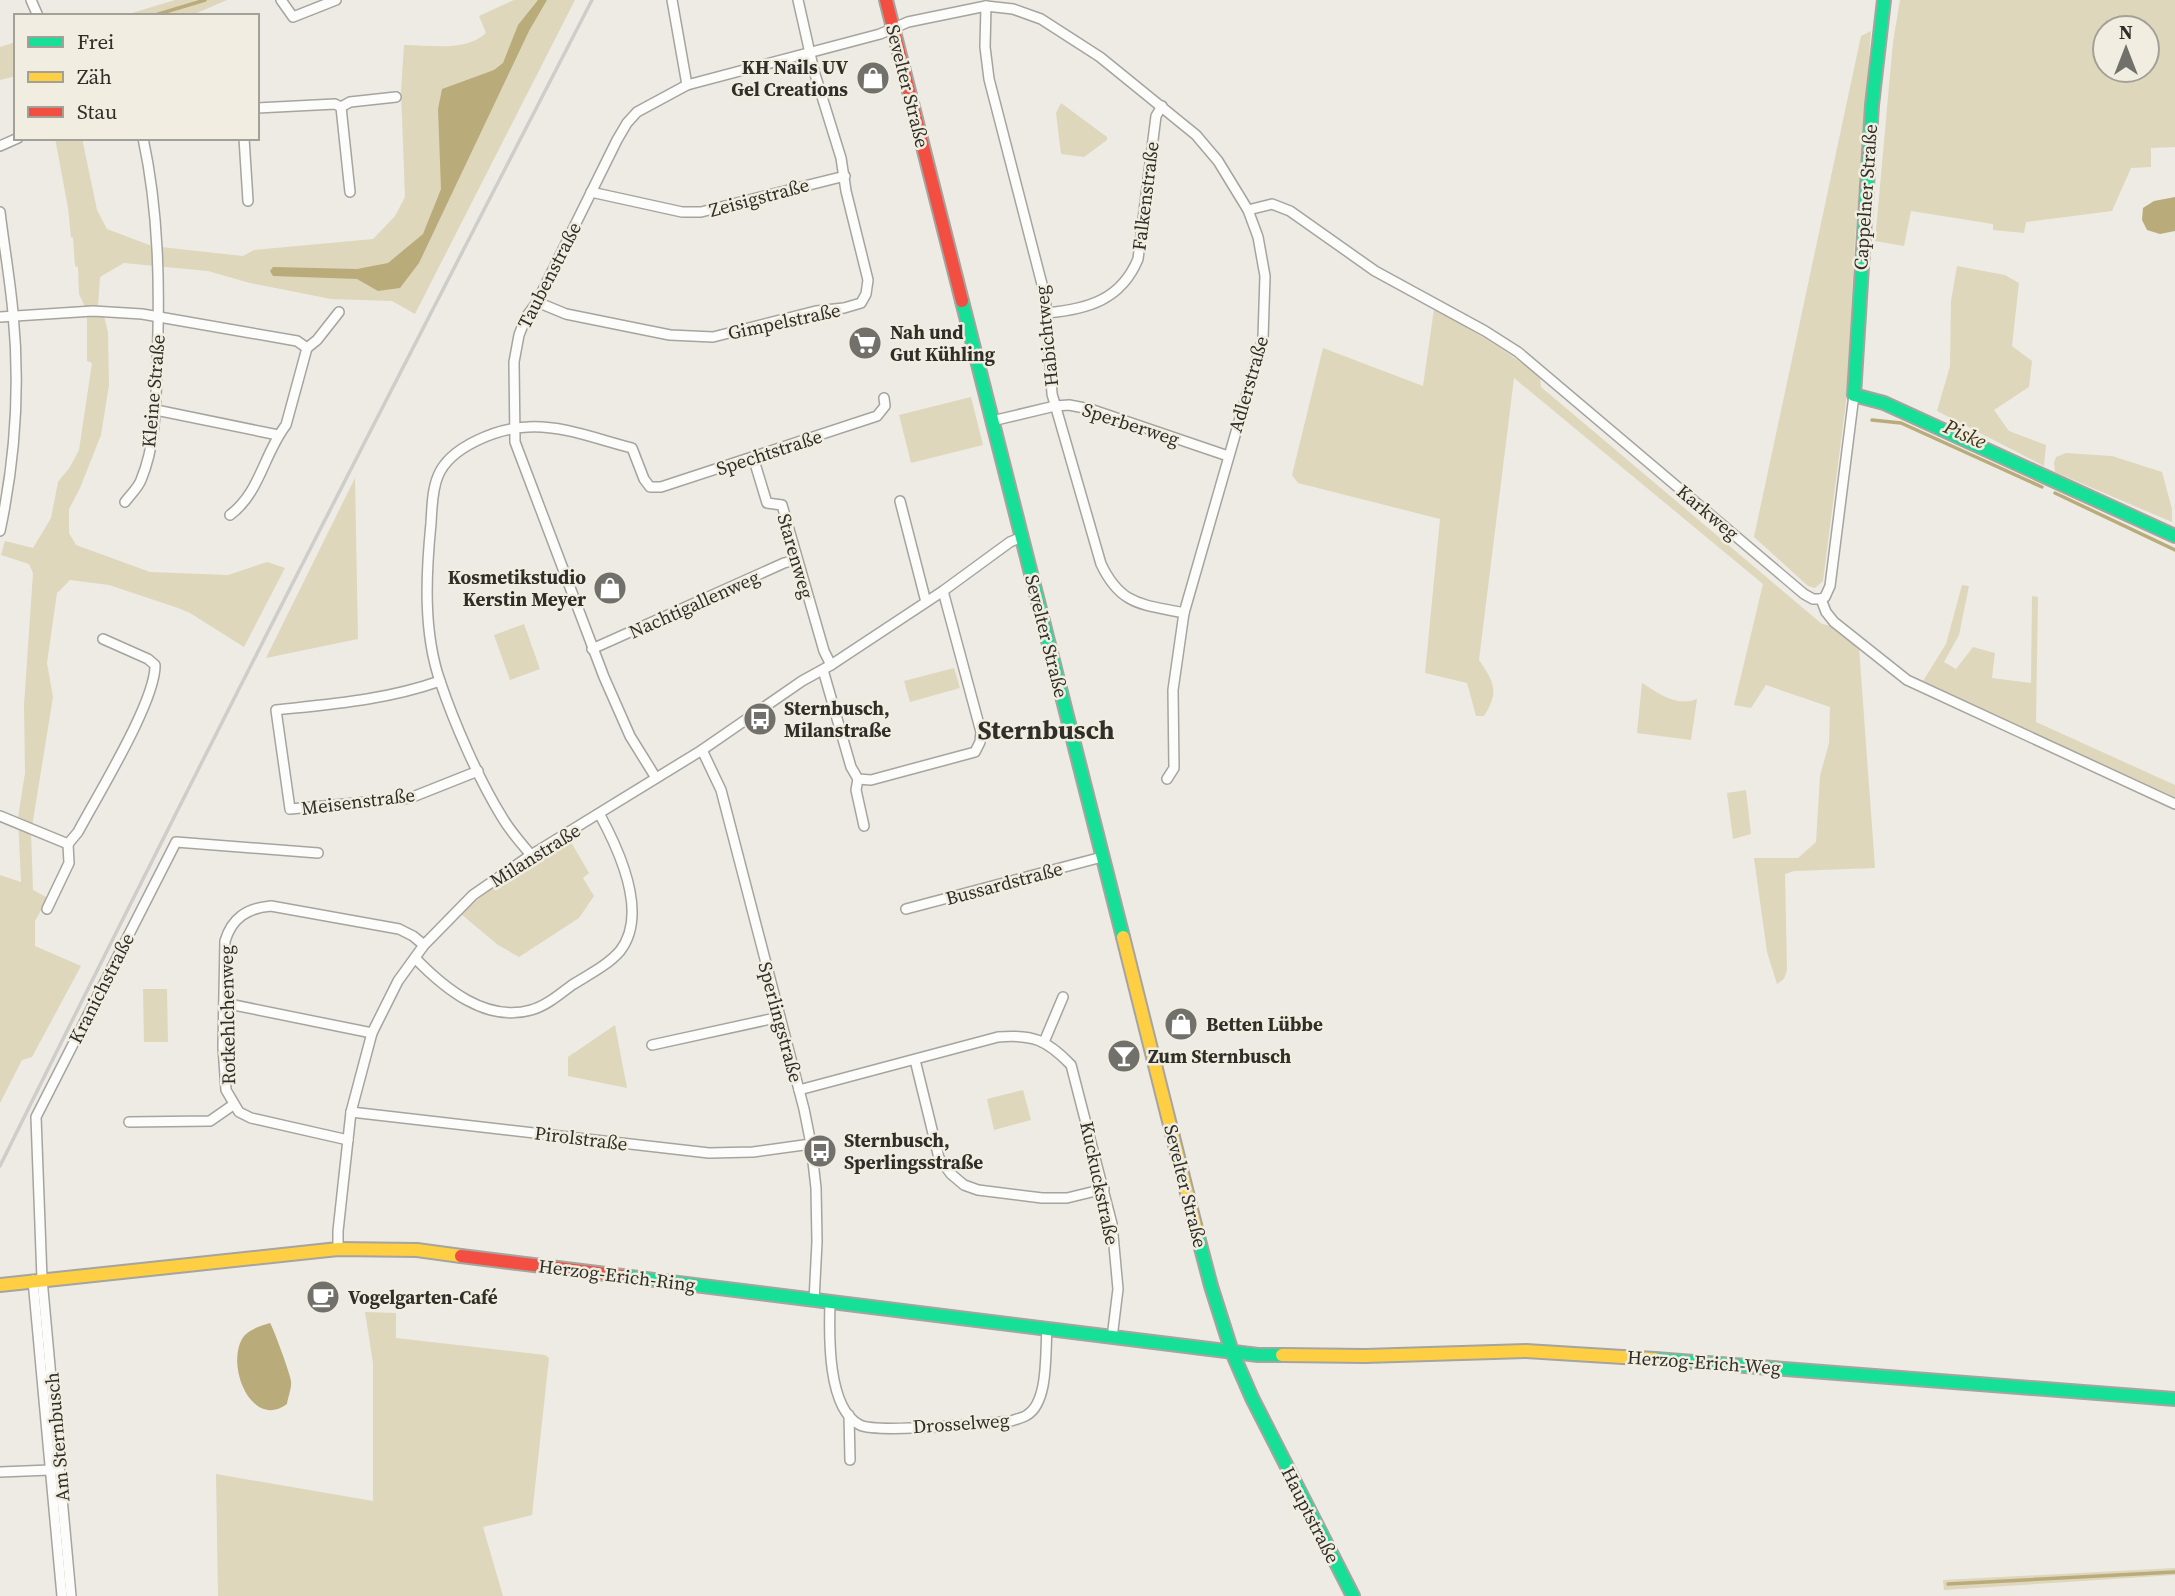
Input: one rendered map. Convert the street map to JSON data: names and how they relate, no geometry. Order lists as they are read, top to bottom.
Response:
{
  "streets": {
    "street": [
      "Sevelter Straße",
      "Falkenstraße",
      "Zeisigstraße",
      "Cappelner Straße",
      "Taubenstraße",
      "Gimpelstraße",
      "Habichtweg",
      "Adlerstraße",
      "Kleine Straße",
      "Sperberweg",
      "Spechtstraße",
      "Karkweg",
      "Starenweg",
      "Nachtigallenweg",
      "Meisenstraße",
      "Milanstraße",
      "Bussardstraße",
      "Kranichstraße",
      "Rotkehlchenweg",
      "Sperlingstraße",
      "Pirolstraße",
      "Kuckuckstraße",
      "Herzog-Erich-Ring",
      "Herzog-Erich-Weg",
      "Drosselweg",
      "Am Sternbusch",
      "Hauptstraße"
    ]
  },
  "crossings": [
    ["Sevelter Straße", "Taubenstraße"],
    ["Sevelter Straße", "Adlerstraße"],
    ["Sevelter Straße", "Sperberweg"],
    ["Sevelter Straße", "Milanstraße"],
    ["Sevelter Straße", "Bussardstraße"],
    ["Sevelter Straße", "Herzog-Erich-Ring"],
    ["Sevelter Straße", "Herzog-Erich-Weg"],
    ["Sevelter Straße", "Hauptstraße"],
    ["Falkenstraße", "Habichtweg"],
    ["Falkenstraße", "Adlerstraße"],
    ["Zeisigstraße", "Taubenstraße"],
    ["Zeisigstraße", "Gimpelstraße"],
    ["Cappelner Straße", "Karkweg"],
    ["Taubenstraße", "Gimpelstraße"],
    ["Taubenstraße", "Adlerstraße"],
    ["Taubenstraße", "Spechtstraße"],
    ["Taubenstraße", "Nachtigallenweg"],
    ["Taubenstraße", "Milanstraße"],
    ["Habichtweg", "Adlerstraße"],
    ["Habichtweg", "Sperberweg"],
    ["Adlerstraße", "Sperberweg"],
    ["Adlerstraße", "Karkweg"],
    ["Spechtstraße", "Starenweg"],
    ["Starenweg", "Nachtigallenweg"],
    ["Starenweg", "Milanstraße"],
    ["Milanstraße", "Rotkehlchenweg"],
    ["Milanstraße", "Sperlingstraße"],
    ["Milanstraße", "Pirolstraße"],
    ["Milanstraße", "Herzog-Erich-Ring"],
    ["Kranichstraße", "Herzog-Erich-Ring"],
    ["Kranichstraße", "Am Sternbusch"],
    ["Sperlingstraße", "Pirolstraße"],
    ["Sperlingstraße", "Herzog-Erich-Ring"],
    ["Kuckuckstraße", "Herzog-Erich-Ring"],
    ["Herzog-Erich-Ring", "Herzog-Erich-Weg"],
    ["Herzog-Erich-Ring", "Drosselweg"],
    ["Herzog-Erich-Ring", "Am Sternbusch"]
  ],
  "districts": ["Sternbusch"],
  "water": ["Piske"],
  "places": {
    "shop": ["KH Nails UV Gel Creations", "Kosmetikstudio Kerstin Meyer", "Betten Lübbe"],
    "supermarket": ["Nah und Gut Kühling"],
    "bus stop": ["Sternbusch, Milanstraße", "Sternbusch, Sperlingsstraße"],
    "bar": ["Zum Sternbusch"],
    "cafe": ["Vogelgarten-Café"]
  },
  "legend": ["Frei", "Zäh", "Stau"],
  "north": "top"
}
